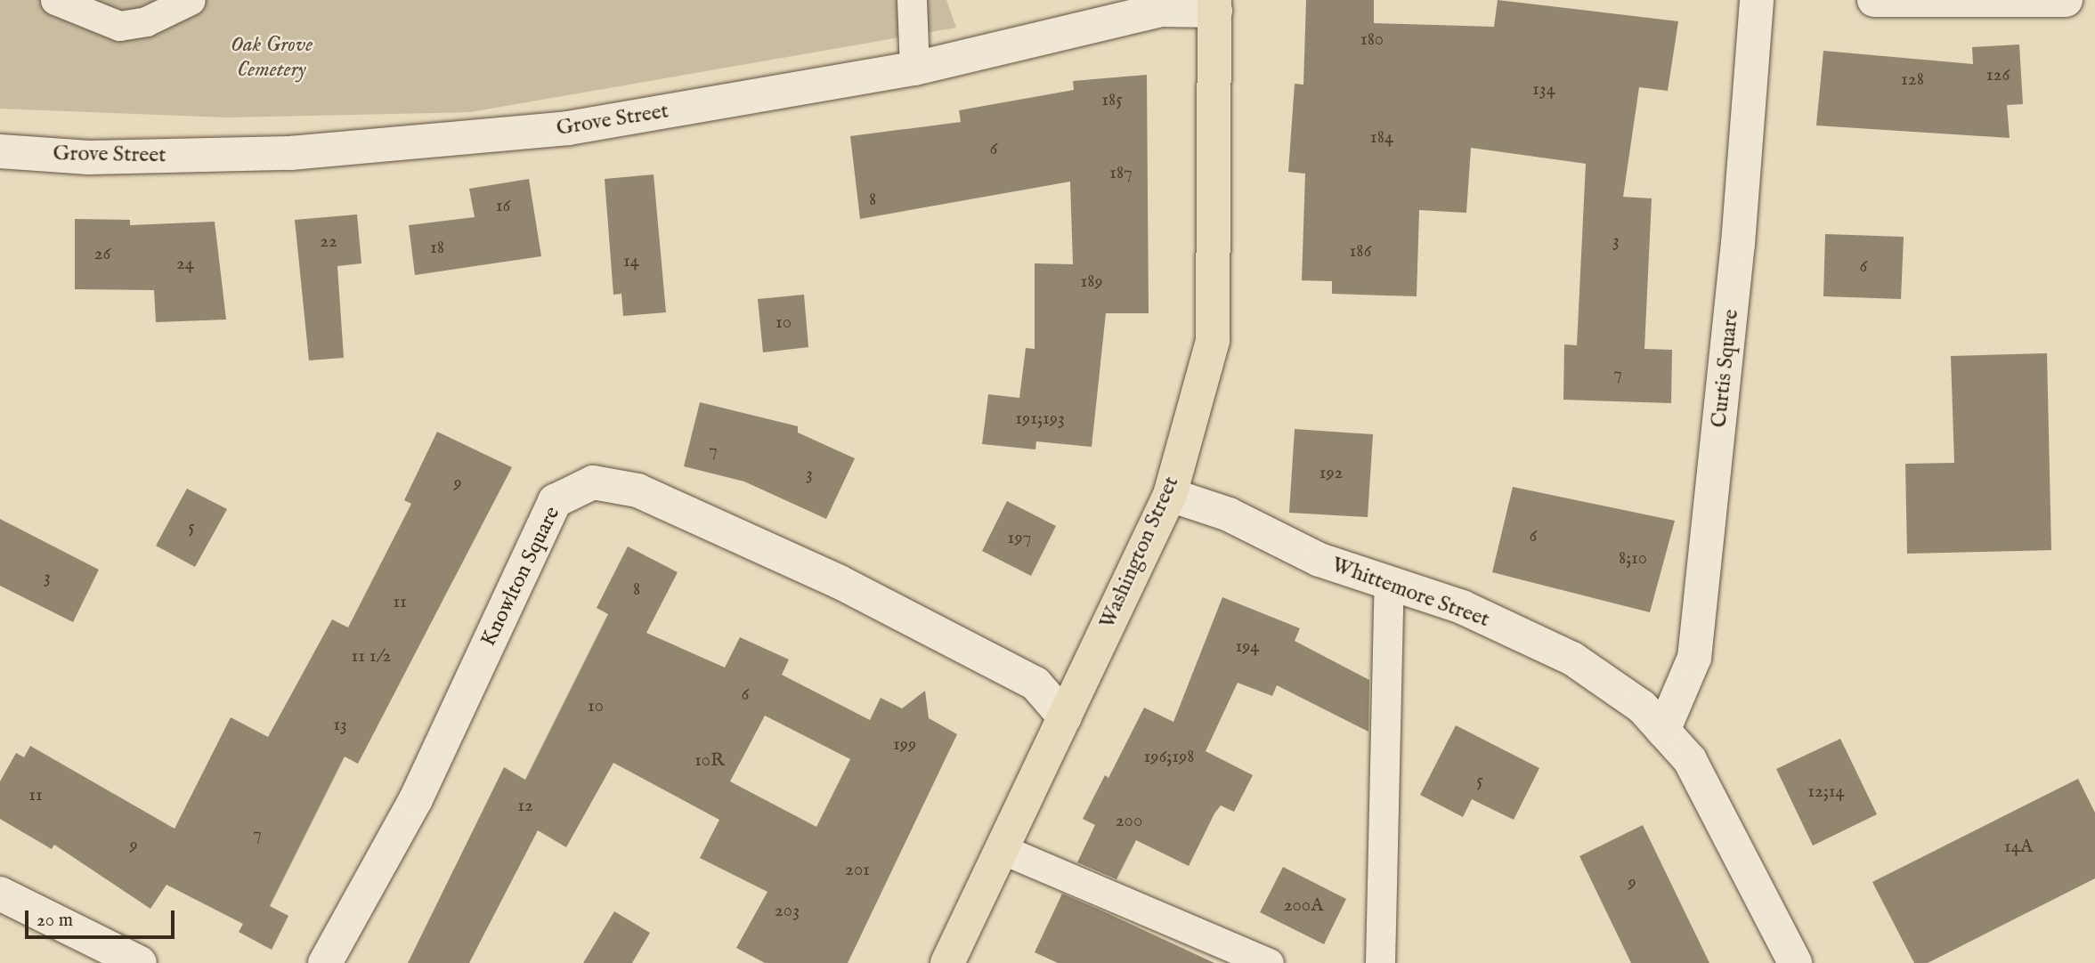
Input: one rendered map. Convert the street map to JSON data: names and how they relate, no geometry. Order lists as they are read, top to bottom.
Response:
{
  "streets": {
    "main road": ["Washington Street"],
    "street": [
      "Grove Street",
      "Curtis Square",
      "Knowlton Square",
      "Whittemore Street"
    ]
  },
  "crossings": [
    ["Grove Street", "Washington Street"],
    ["Curtis Square", "Whittemore Street"],
    ["Washington Street", "Knowlton Square"],
    ["Washington Street", "Whittemore Street"]
  ],
  "parks": ["Oak Grove Cemetery"],
  "house_numbers": [
    "180",
    "126",
    "128",
    "134",
    "185",
    "184",
    "6",
    "187",
    "8",
    "16",
    "3",
    "22",
    "18",
    "186",
    "26",
    "14",
    "24",
    "6",
    "189",
    "10",
    "7",
    "191;193",
    "7",
    "192",
    "3",
    "9",
    "5",
    "6",
    "197",
    "8;10",
    "3",
    "8",
    "11",
    "194",
    "11 1/2",
    "6",
    "10",
    "13",
    "199",
    "196;198",
    "10R",
    "5",
    "12;14",
    "11",
    "12",
    "200",
    "7",
    "9",
    "14A",
    "201",
    "9",
    "200A",
    "203"
  ],
  "scale_bar": "20 m"
}
